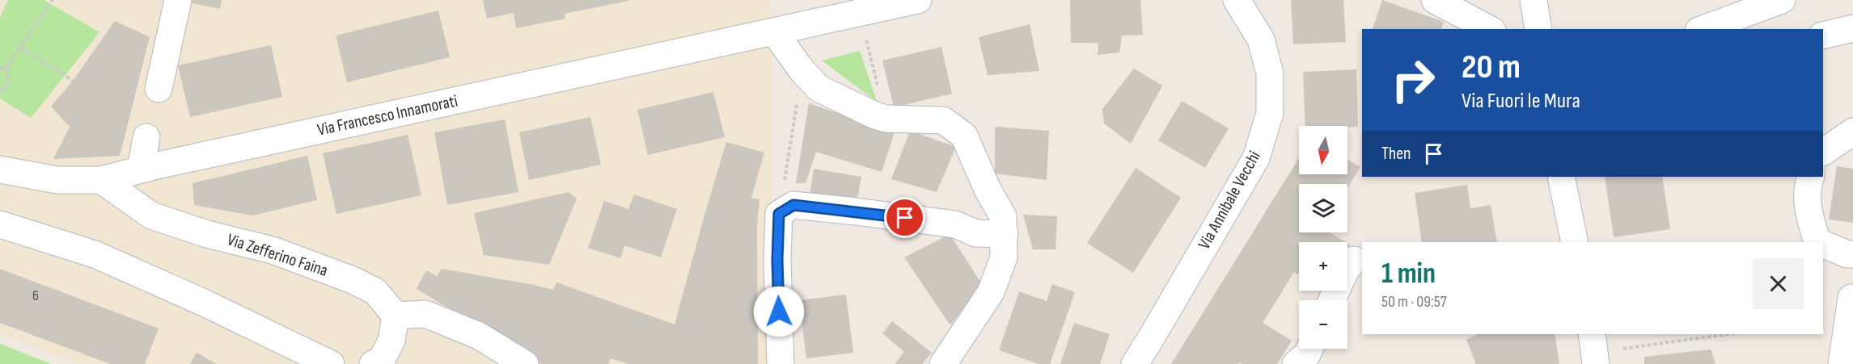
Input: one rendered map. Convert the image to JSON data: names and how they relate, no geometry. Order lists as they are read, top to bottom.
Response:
{
  "streets": {
    "street": ["Via Francesco Innamorati", "Via Annibale Vecchi", "Via Zefferino Faina"]
  },
  "crossings": [
    ["Via Francesco Innamorati", "Via Zefferino Faina"]
  ],
  "house_numbers": ["6"],
  "north": "bottom",
  "page": {
    "turn": ["20 m", "Via Fuori le Mura"],
    "map_buttons": ["+", "−"],
    "then": "Then",
    "heading": ["1 min", "50 m · 09:57"]
  }
}
